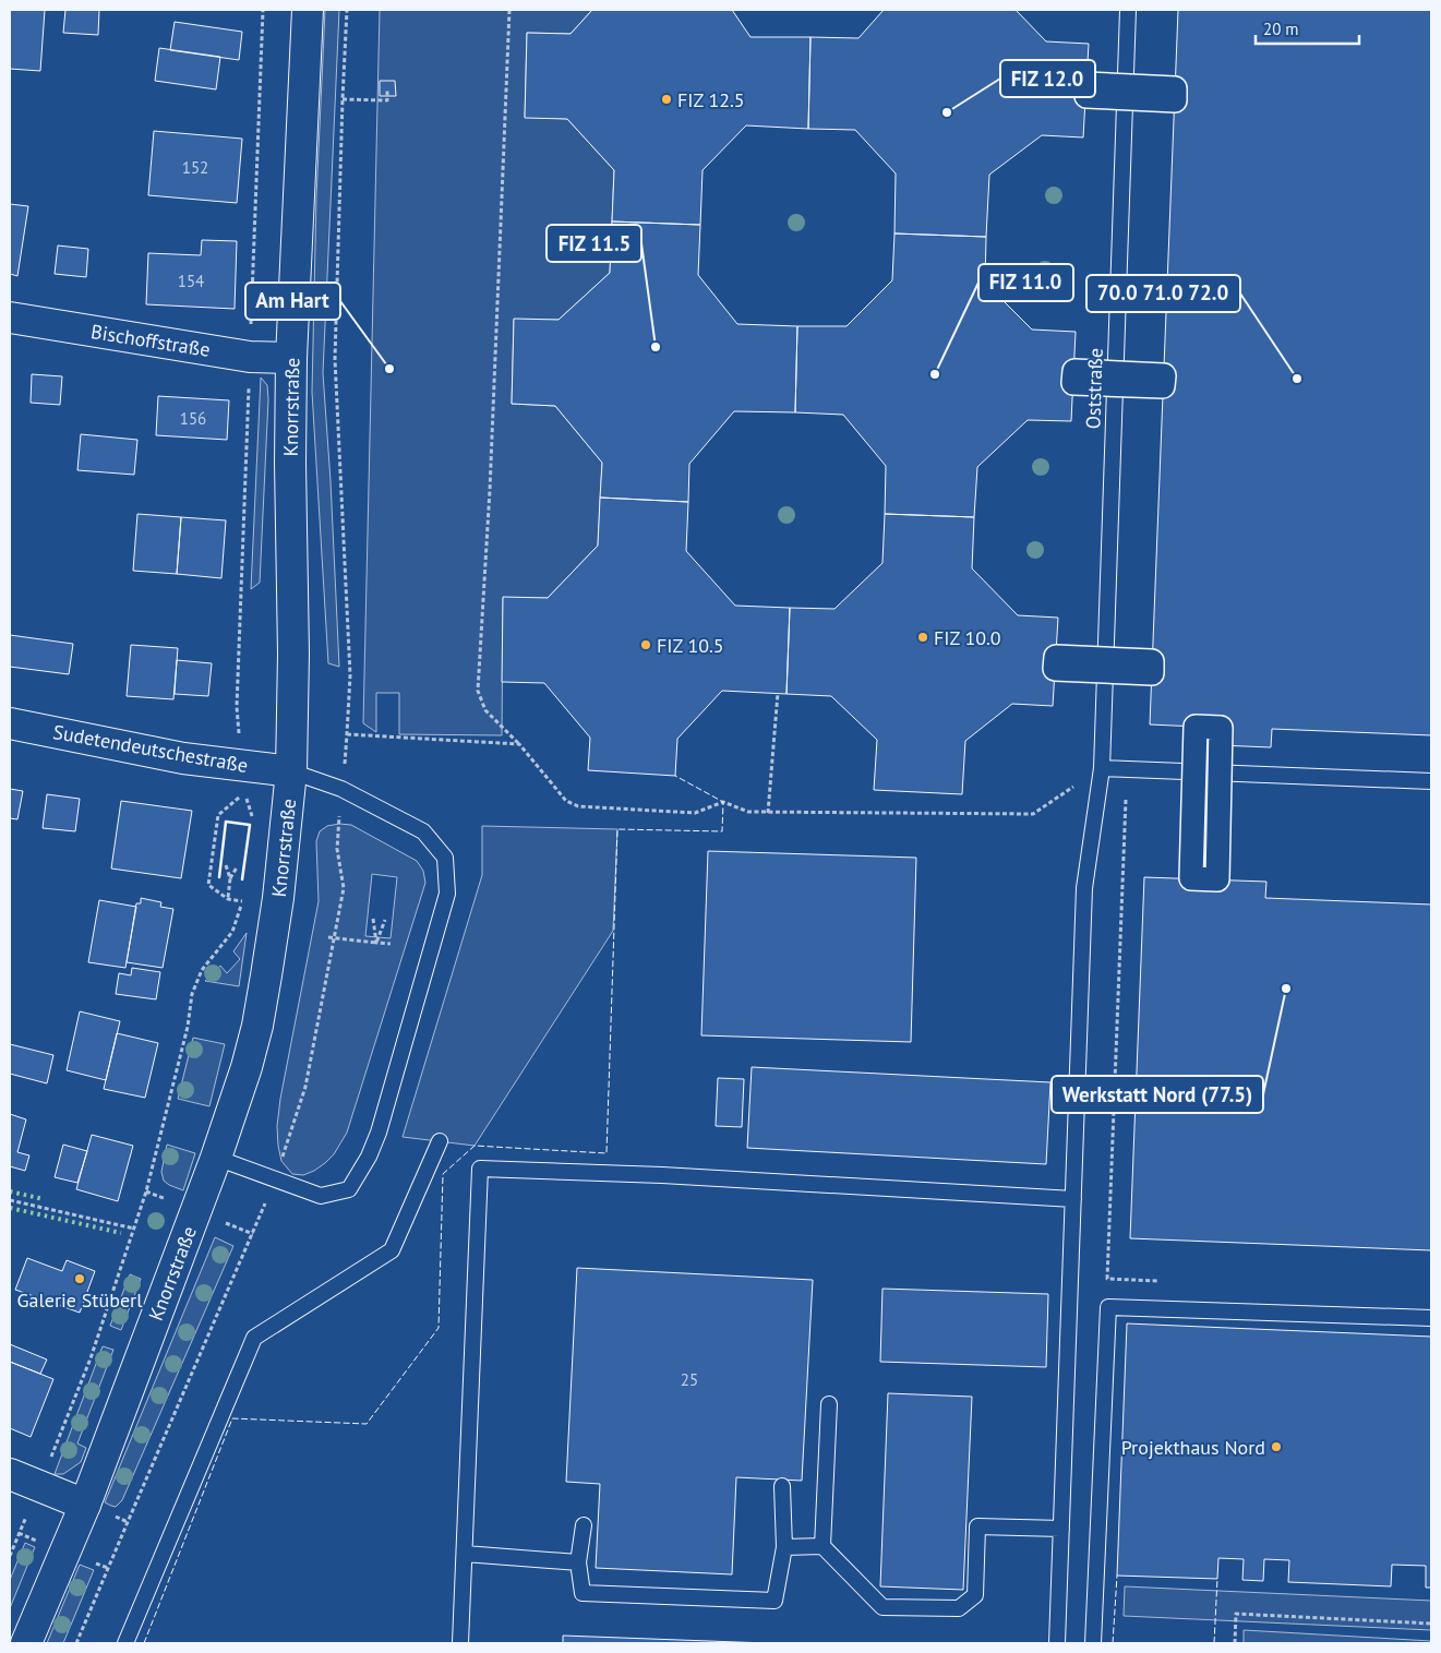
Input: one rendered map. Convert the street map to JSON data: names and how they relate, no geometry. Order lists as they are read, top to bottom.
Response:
{
  "streets": {
    "street": ["Bischoffstraße", "Knorrstraße", "Sudetendeutschestraße"],
    "lane": ["Oststraße"]
  },
  "crossings": [
    ["Bischoffstraße", "Knorrstraße"],
    ["Knorrstraße", "Sudetendeutschestraße"]
  ],
  "places": [
    "FIZ 12.5",
    "FIZ 12.0",
    "FIZ 11.5",
    "Am Hart",
    "FIZ 11.0",
    "70.0 71.0 72.0",
    "FIZ 10.0",
    "FIZ 10.5",
    "Werkstatt Nord (77.5)",
    "Galerie Stüberl",
    "Projekthaus Nord"
  ],
  "house_numbers": [
    "152",
    "154",
    "156",
    "25"
  ],
  "scale_bar": "20 m"
}
